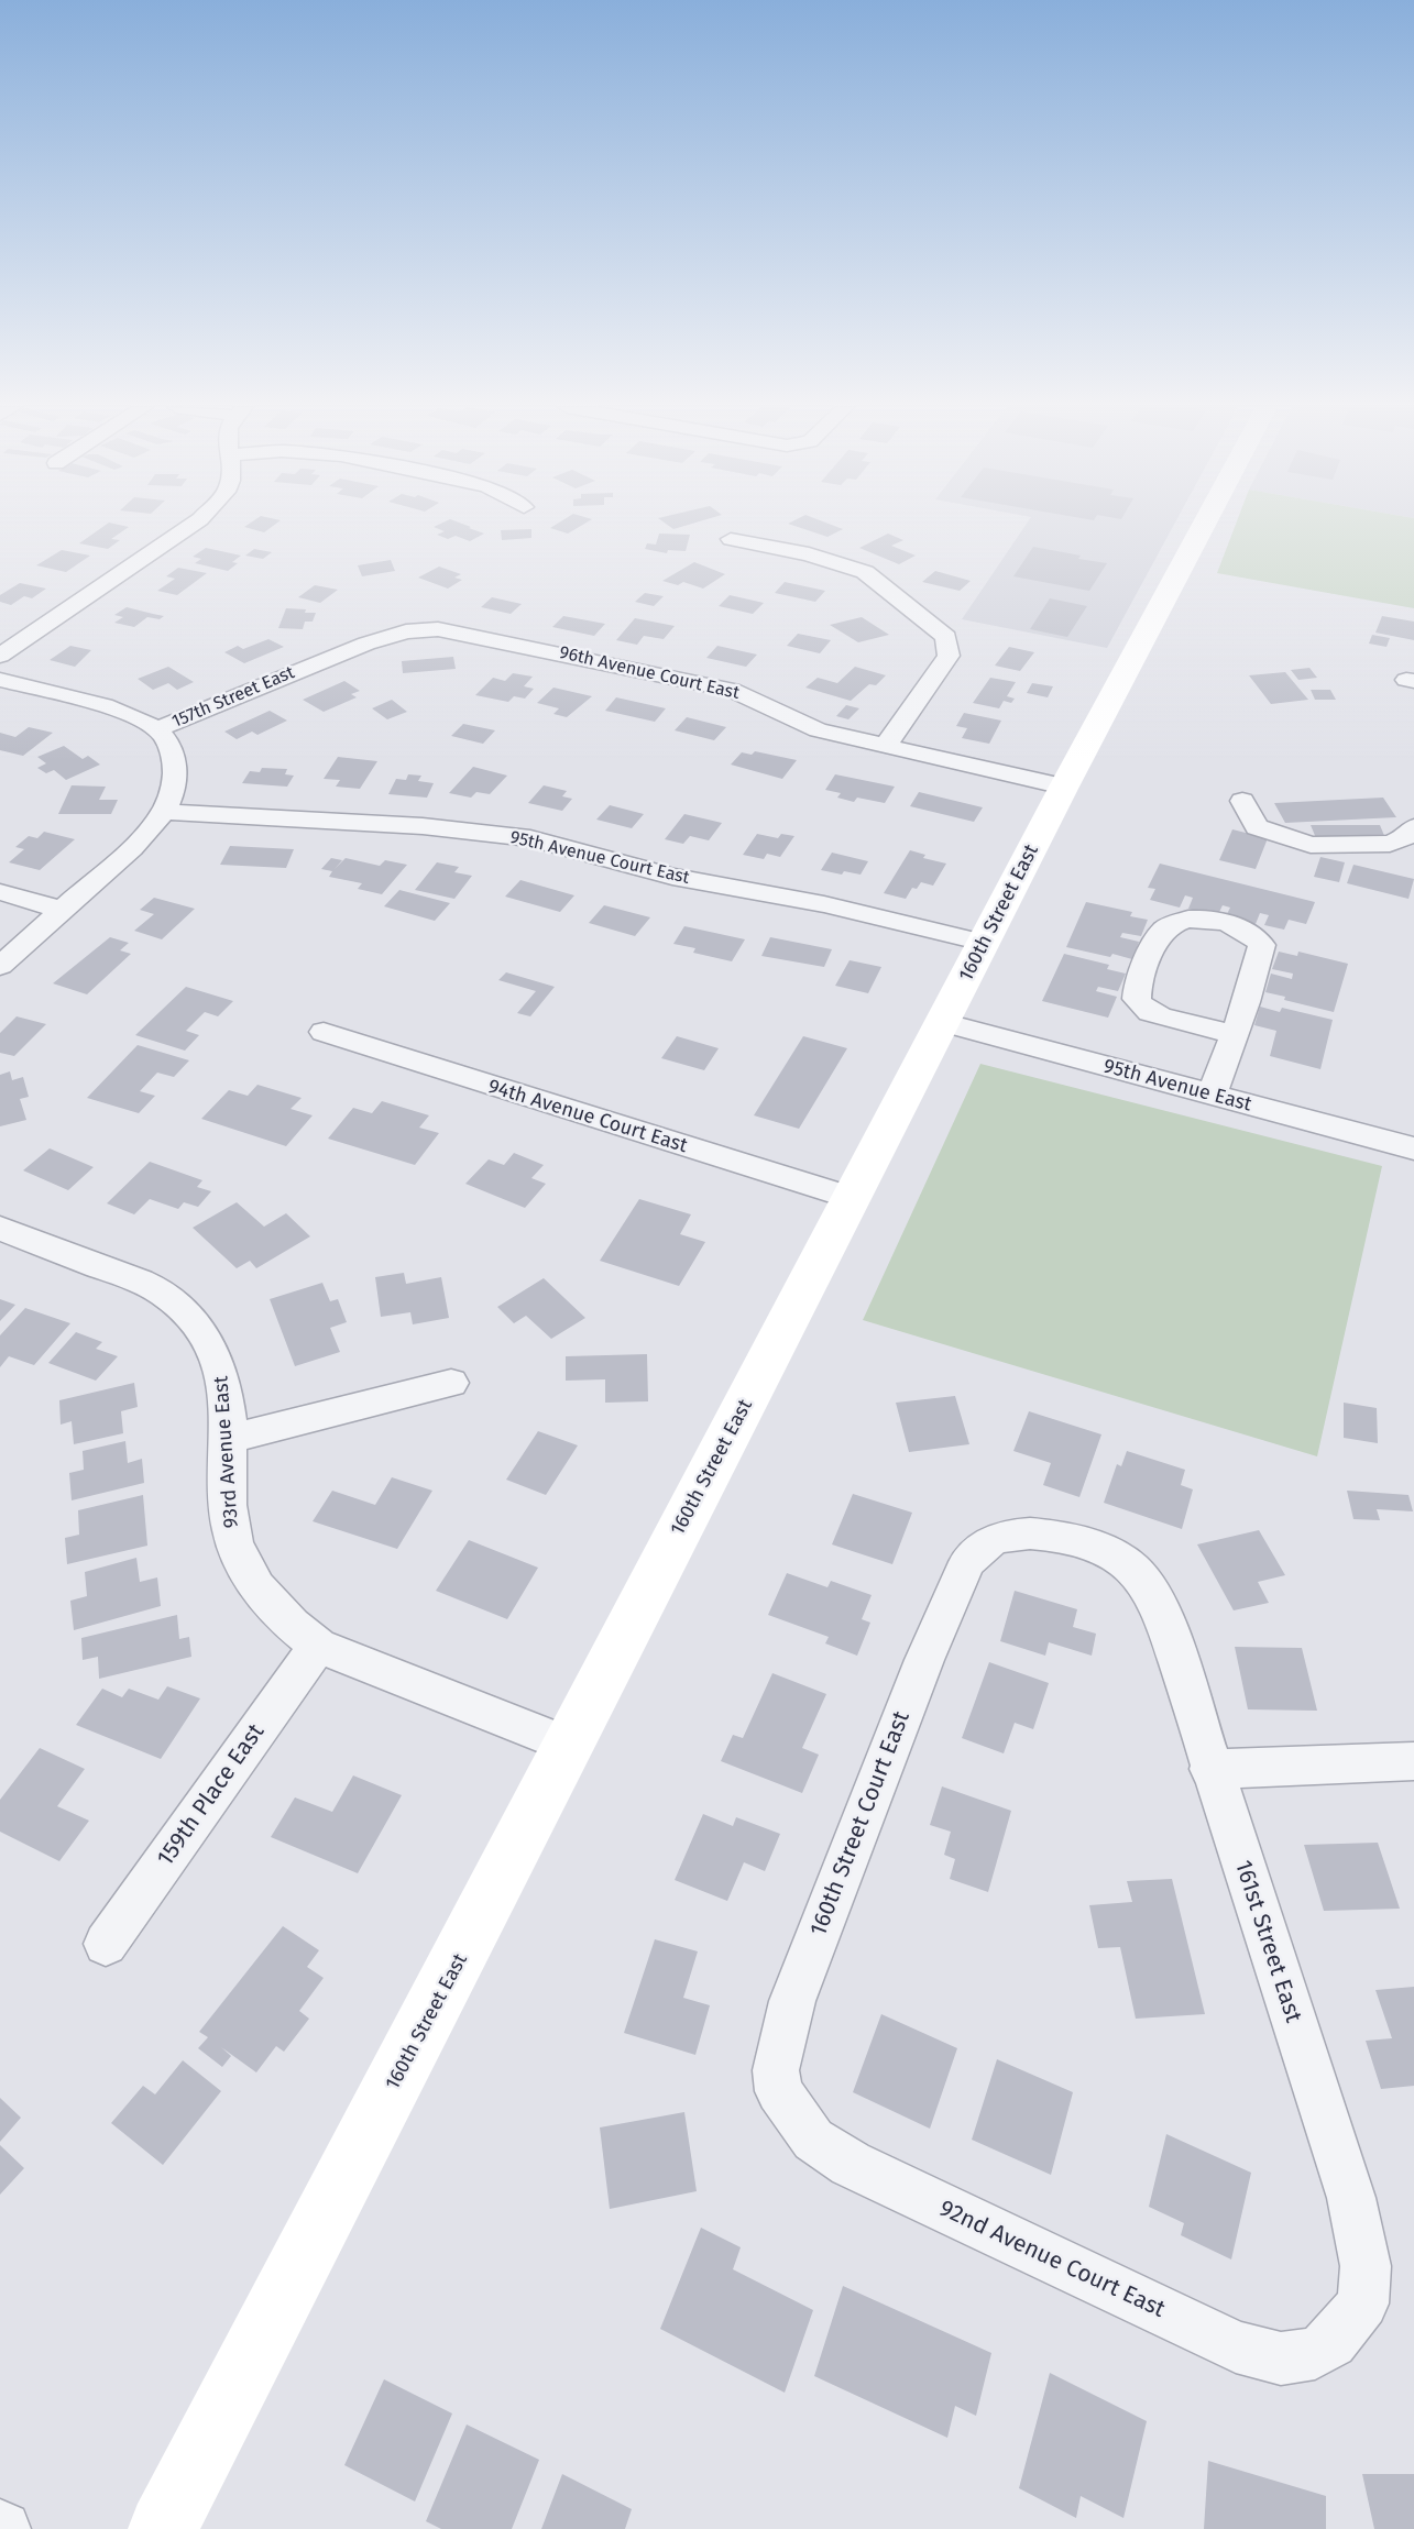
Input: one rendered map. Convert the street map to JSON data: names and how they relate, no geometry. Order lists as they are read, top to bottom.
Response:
{
  "streets": {
    "main road": ["160th Street East"],
    "street": [
      "96th Avenue Court East",
      "157th Street East",
      "95th Avenue Court East",
      "95th Avenue East",
      "94th Avenue Court East",
      "93rd Avenue East",
      "159th Place East",
      "160th Street Court East",
      "161st Street East",
      "92nd Avenue Court East"
    ]
  },
  "crossings": [
    ["96th Avenue Court East", "157th Street East"],
    ["96th Avenue Court East", "160th Street East"],
    ["157th Street East", "95th Avenue Court East"],
    ["95th Avenue Court East", "160th Street East"],
    ["160th Street East", "95th Avenue East"],
    ["160th Street East", "94th Avenue Court East"],
    ["160th Street East", "93rd Avenue East"],
    ["93rd Avenue East", "159th Place East"],
    ["160th Street Court East", "161st Street East"],
    ["160th Street Court East", "92nd Avenue Court East"],
    ["161st Street East", "92nd Avenue Court East"]
  ]
}
